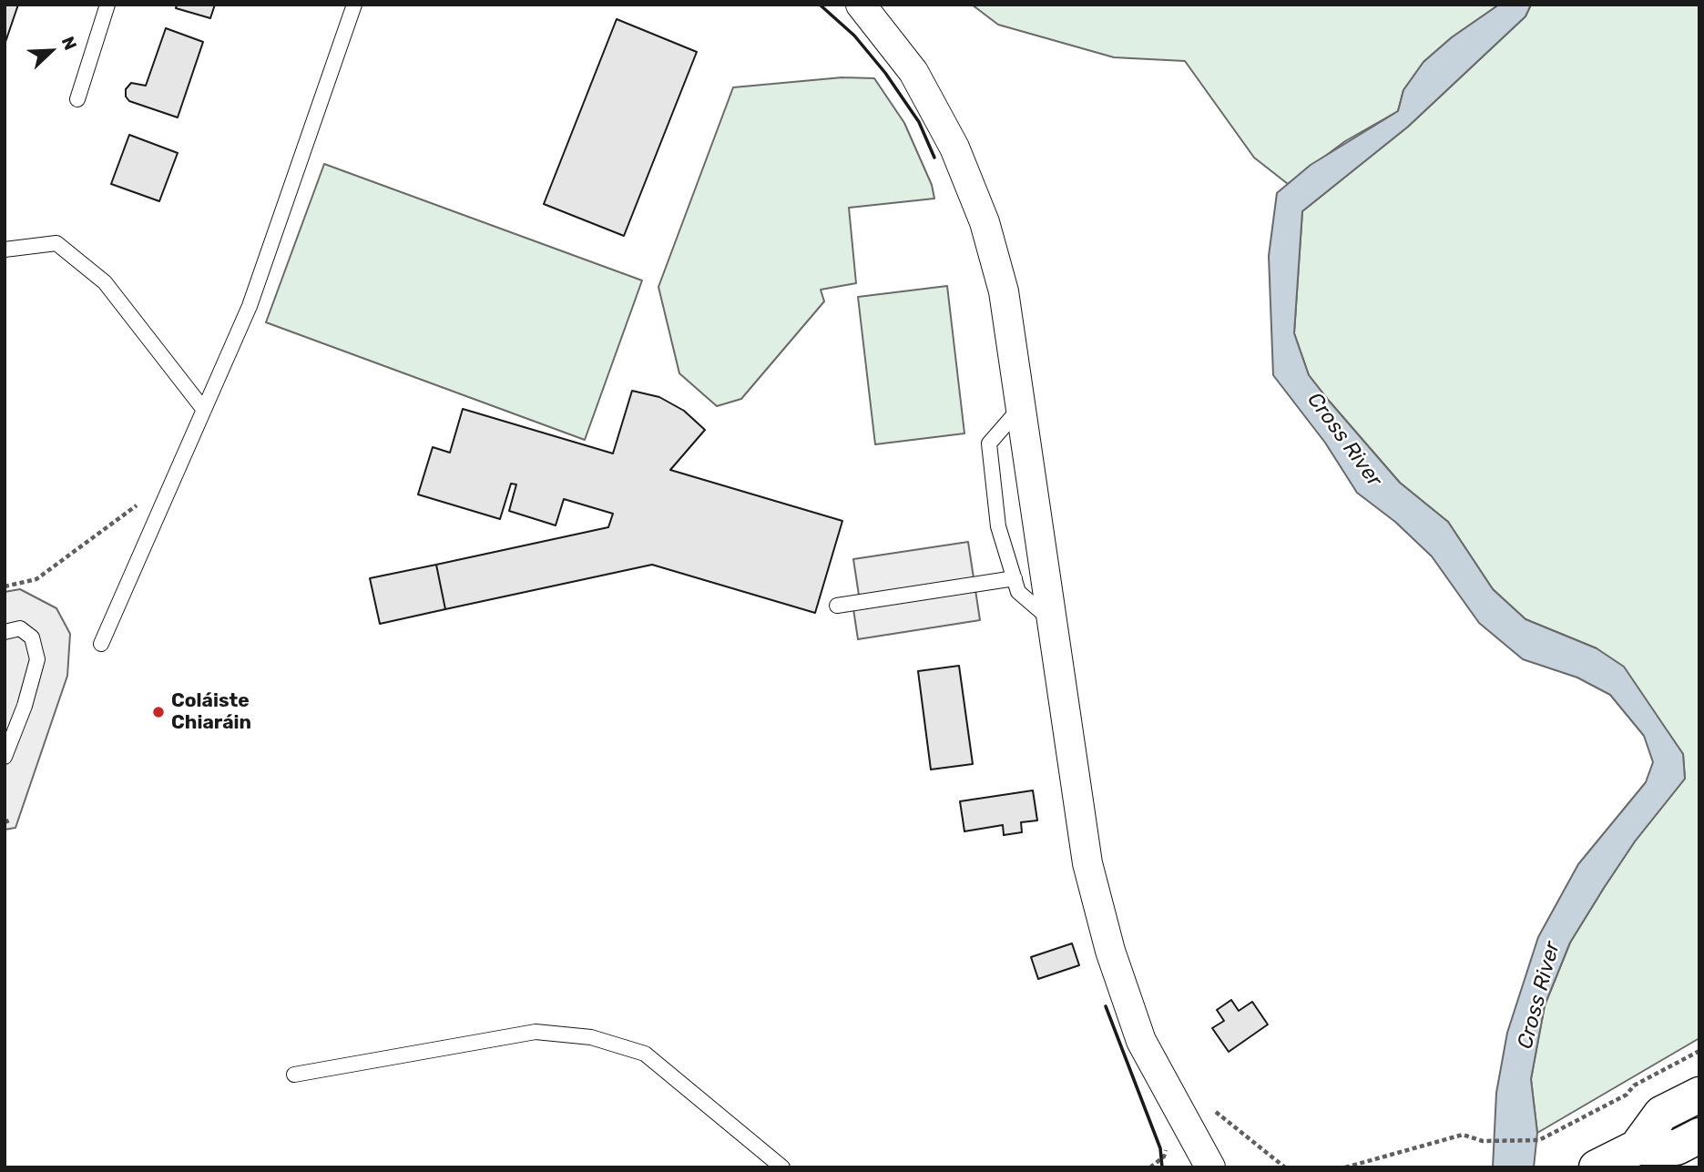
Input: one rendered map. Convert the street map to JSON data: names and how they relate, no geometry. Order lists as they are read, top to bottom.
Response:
{
  "water": ["Cross River"],
  "places": ["Coláiste Chiaráin"],
  "north": "top right"
}
